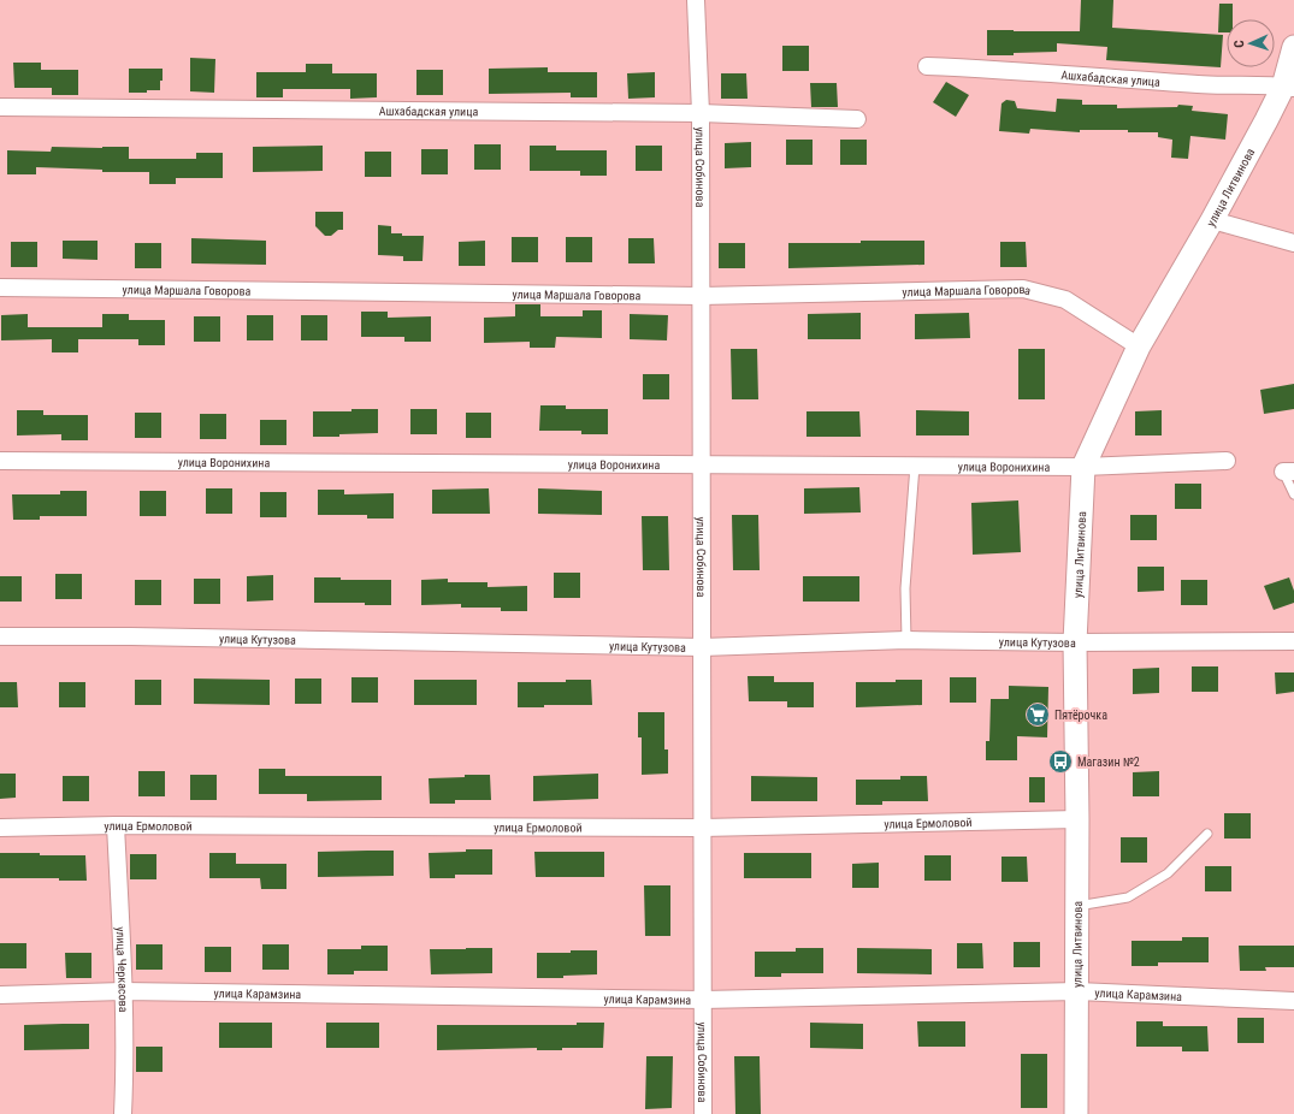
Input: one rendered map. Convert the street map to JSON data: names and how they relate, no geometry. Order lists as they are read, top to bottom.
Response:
{
  "streets": {
    "street": [
      "Ашхабадская улица",
      "улица Собинова",
      "улица Литвинова",
      "улица Маршала Говорова",
      "улица Воронихина",
      "улица Кутузова",
      "улица Ермоловой",
      "улица Черкасова",
      "улица Карамзина"
    ]
  },
  "crossings": [
    ["Ашхабадская улица", "улица Собинова"],
    ["Ашхабадская улица", "улица Литвинова"],
    ["улица Собинова", "улица Маршала Говорова"],
    ["улица Собинова", "улица Воронихина"],
    ["улица Собинова", "улица Кутузова"],
    ["улица Собинова", "улица Ермоловой"],
    ["улица Собинова", "улица Карамзина"],
    ["улица Литвинова", "улица Маршала Говорова"],
    ["улица Литвинова", "улица Воронихина"],
    ["улица Литвинова", "улица Кутузова"],
    ["улица Литвинова", "улица Ермоловой"],
    ["улица Литвинова", "улица Карамзина"],
    ["улица Ермоловой", "улица Черкасова"],
    ["улица Черкасова", "улица Карамзина"]
  ],
  "places": {
    "supermarket": ["Пятёрочка"],
    "bus stop": ["Магазин №2"]
  },
  "north": "left"
}
